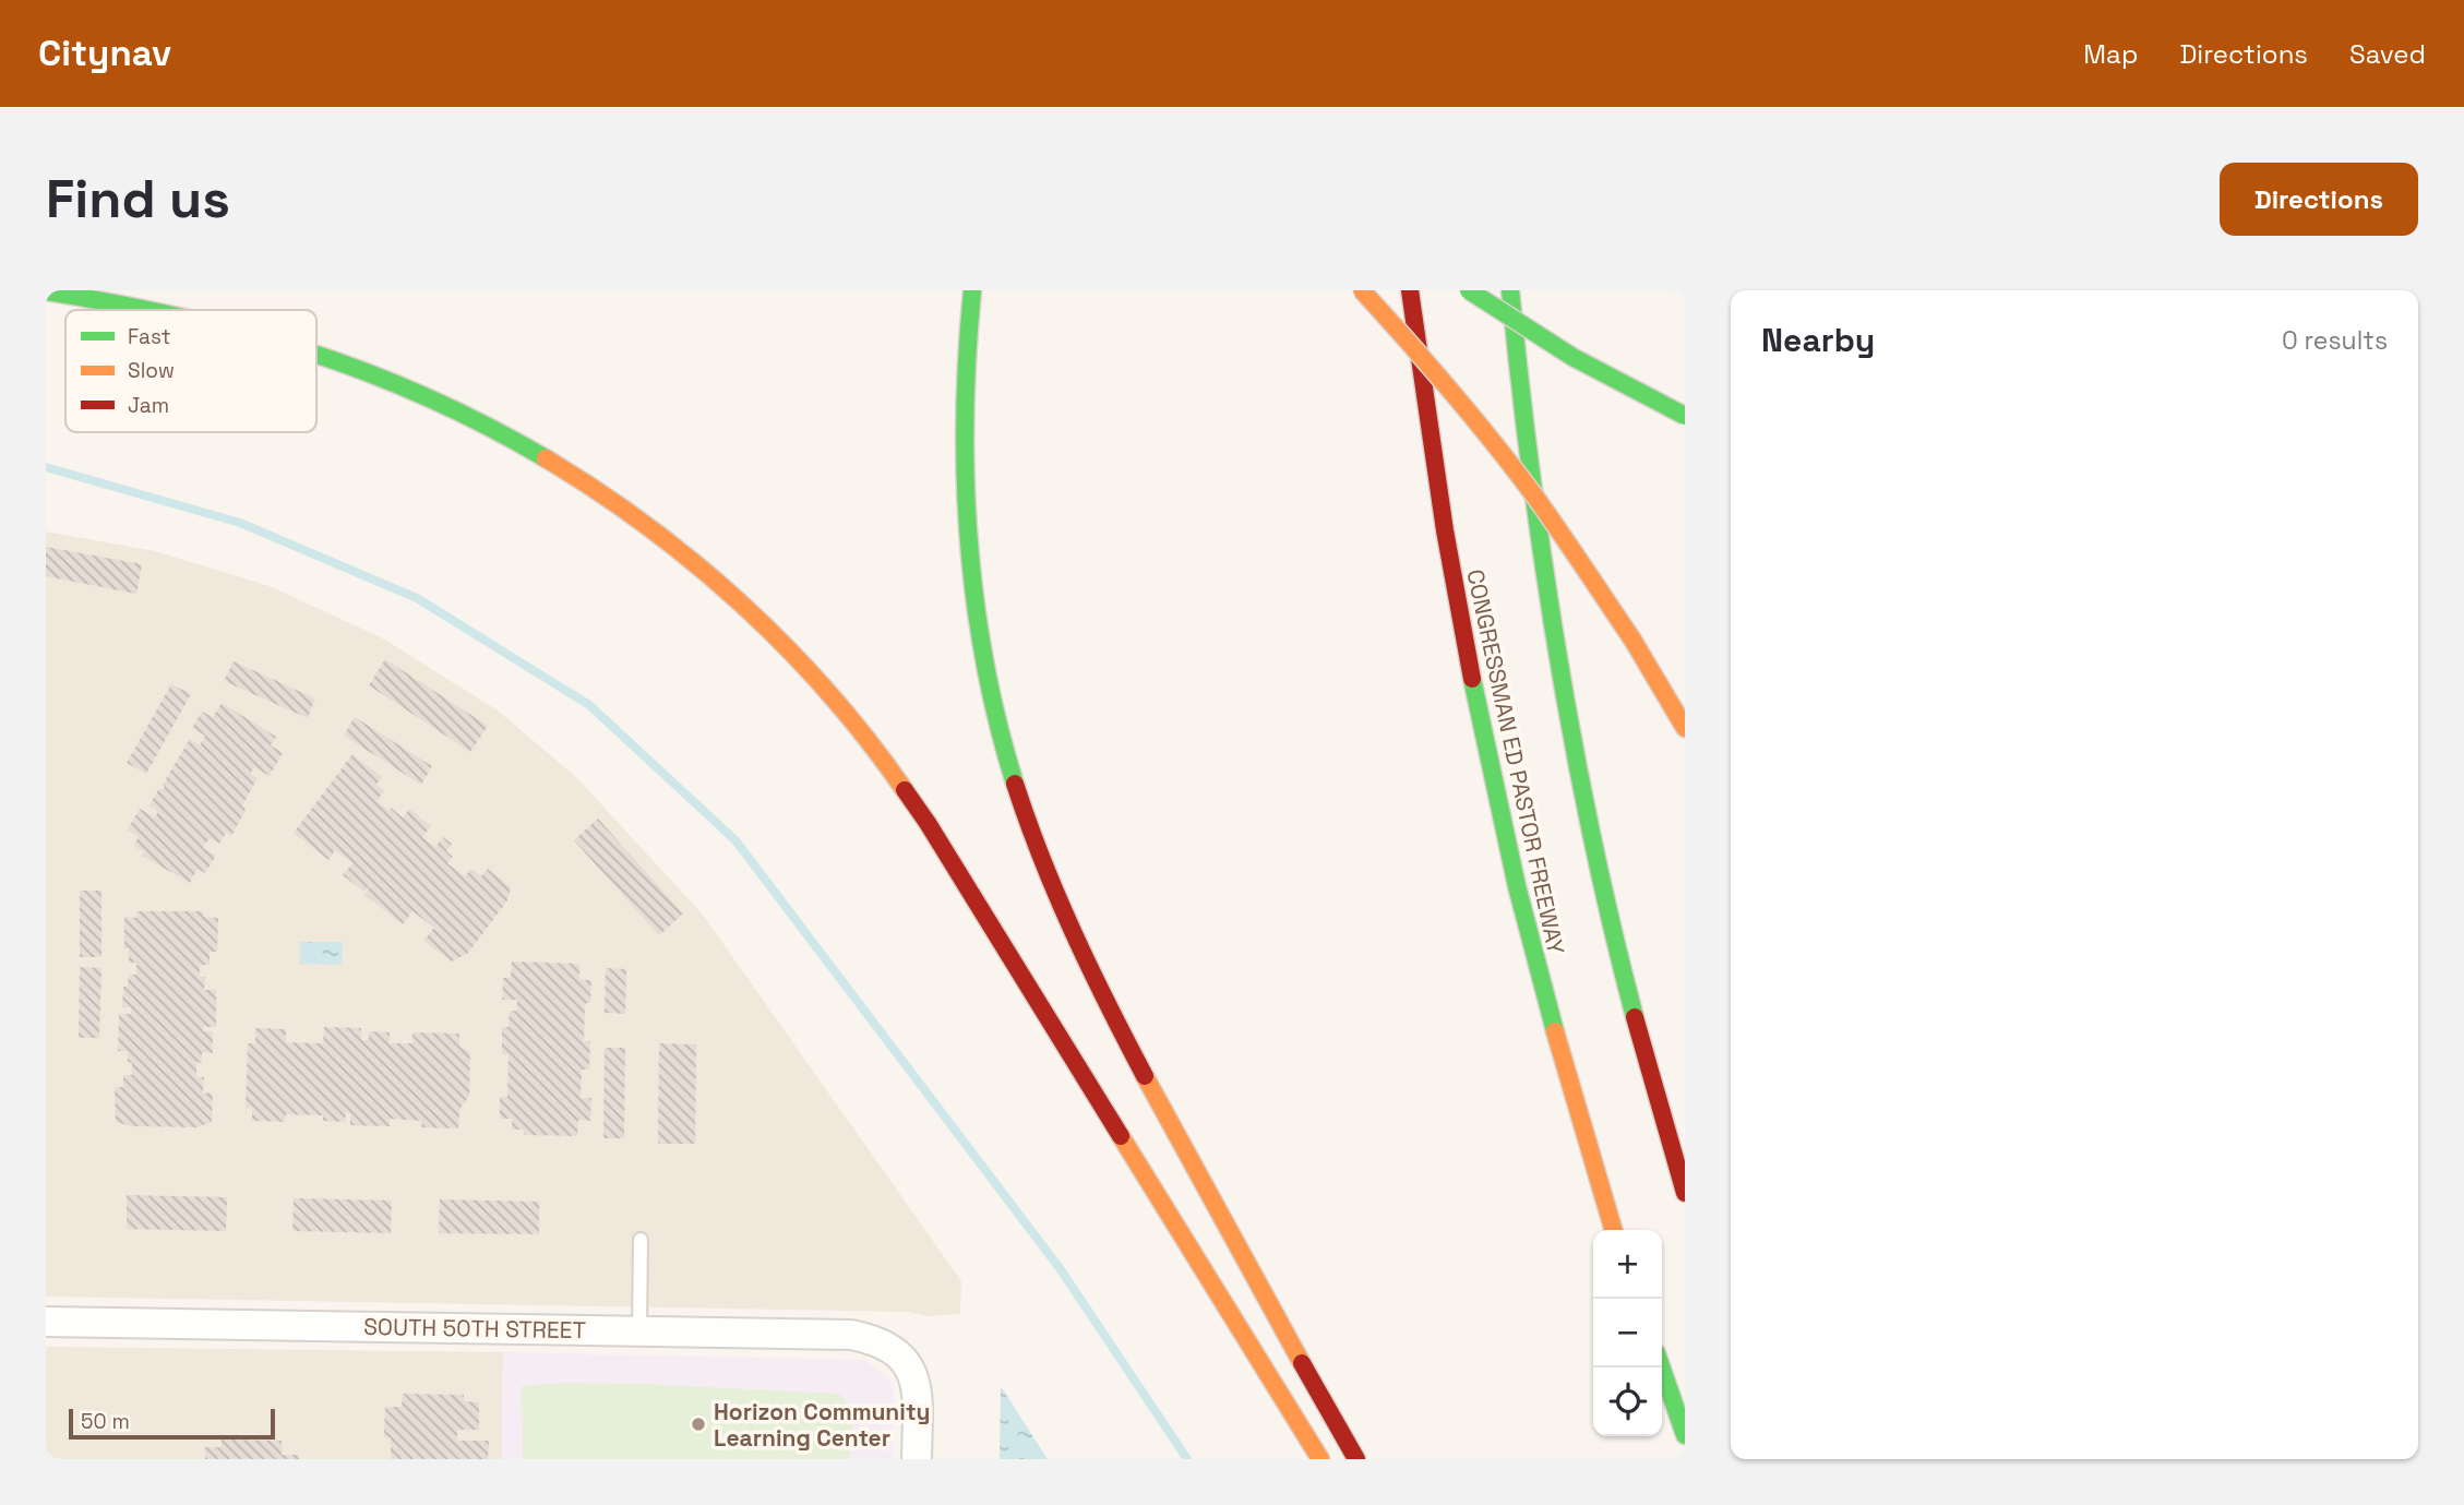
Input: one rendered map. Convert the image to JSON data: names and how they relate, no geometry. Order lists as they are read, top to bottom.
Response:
{
  "streets": {
    "highway": ["CONGRESSMAN ED PASTOR FREEWAY"],
    "street": ["SOUTH 50TH STREET"]
  },
  "places": ["Horizon Community Learning Center"],
  "legend": ["Fast", "Slow", "Jam"],
  "scale_bar": "50 m",
  "page": {
    "header": "Citynav",
    "nav": ["Map", "Directions", "Saved"],
    "buttons": "Directions",
    "title": "Find us",
    "heading": ["Nearby", "0 results"],
    "map_buttons": ["+", "−"],
    "scale": "50 m"
  }
}
